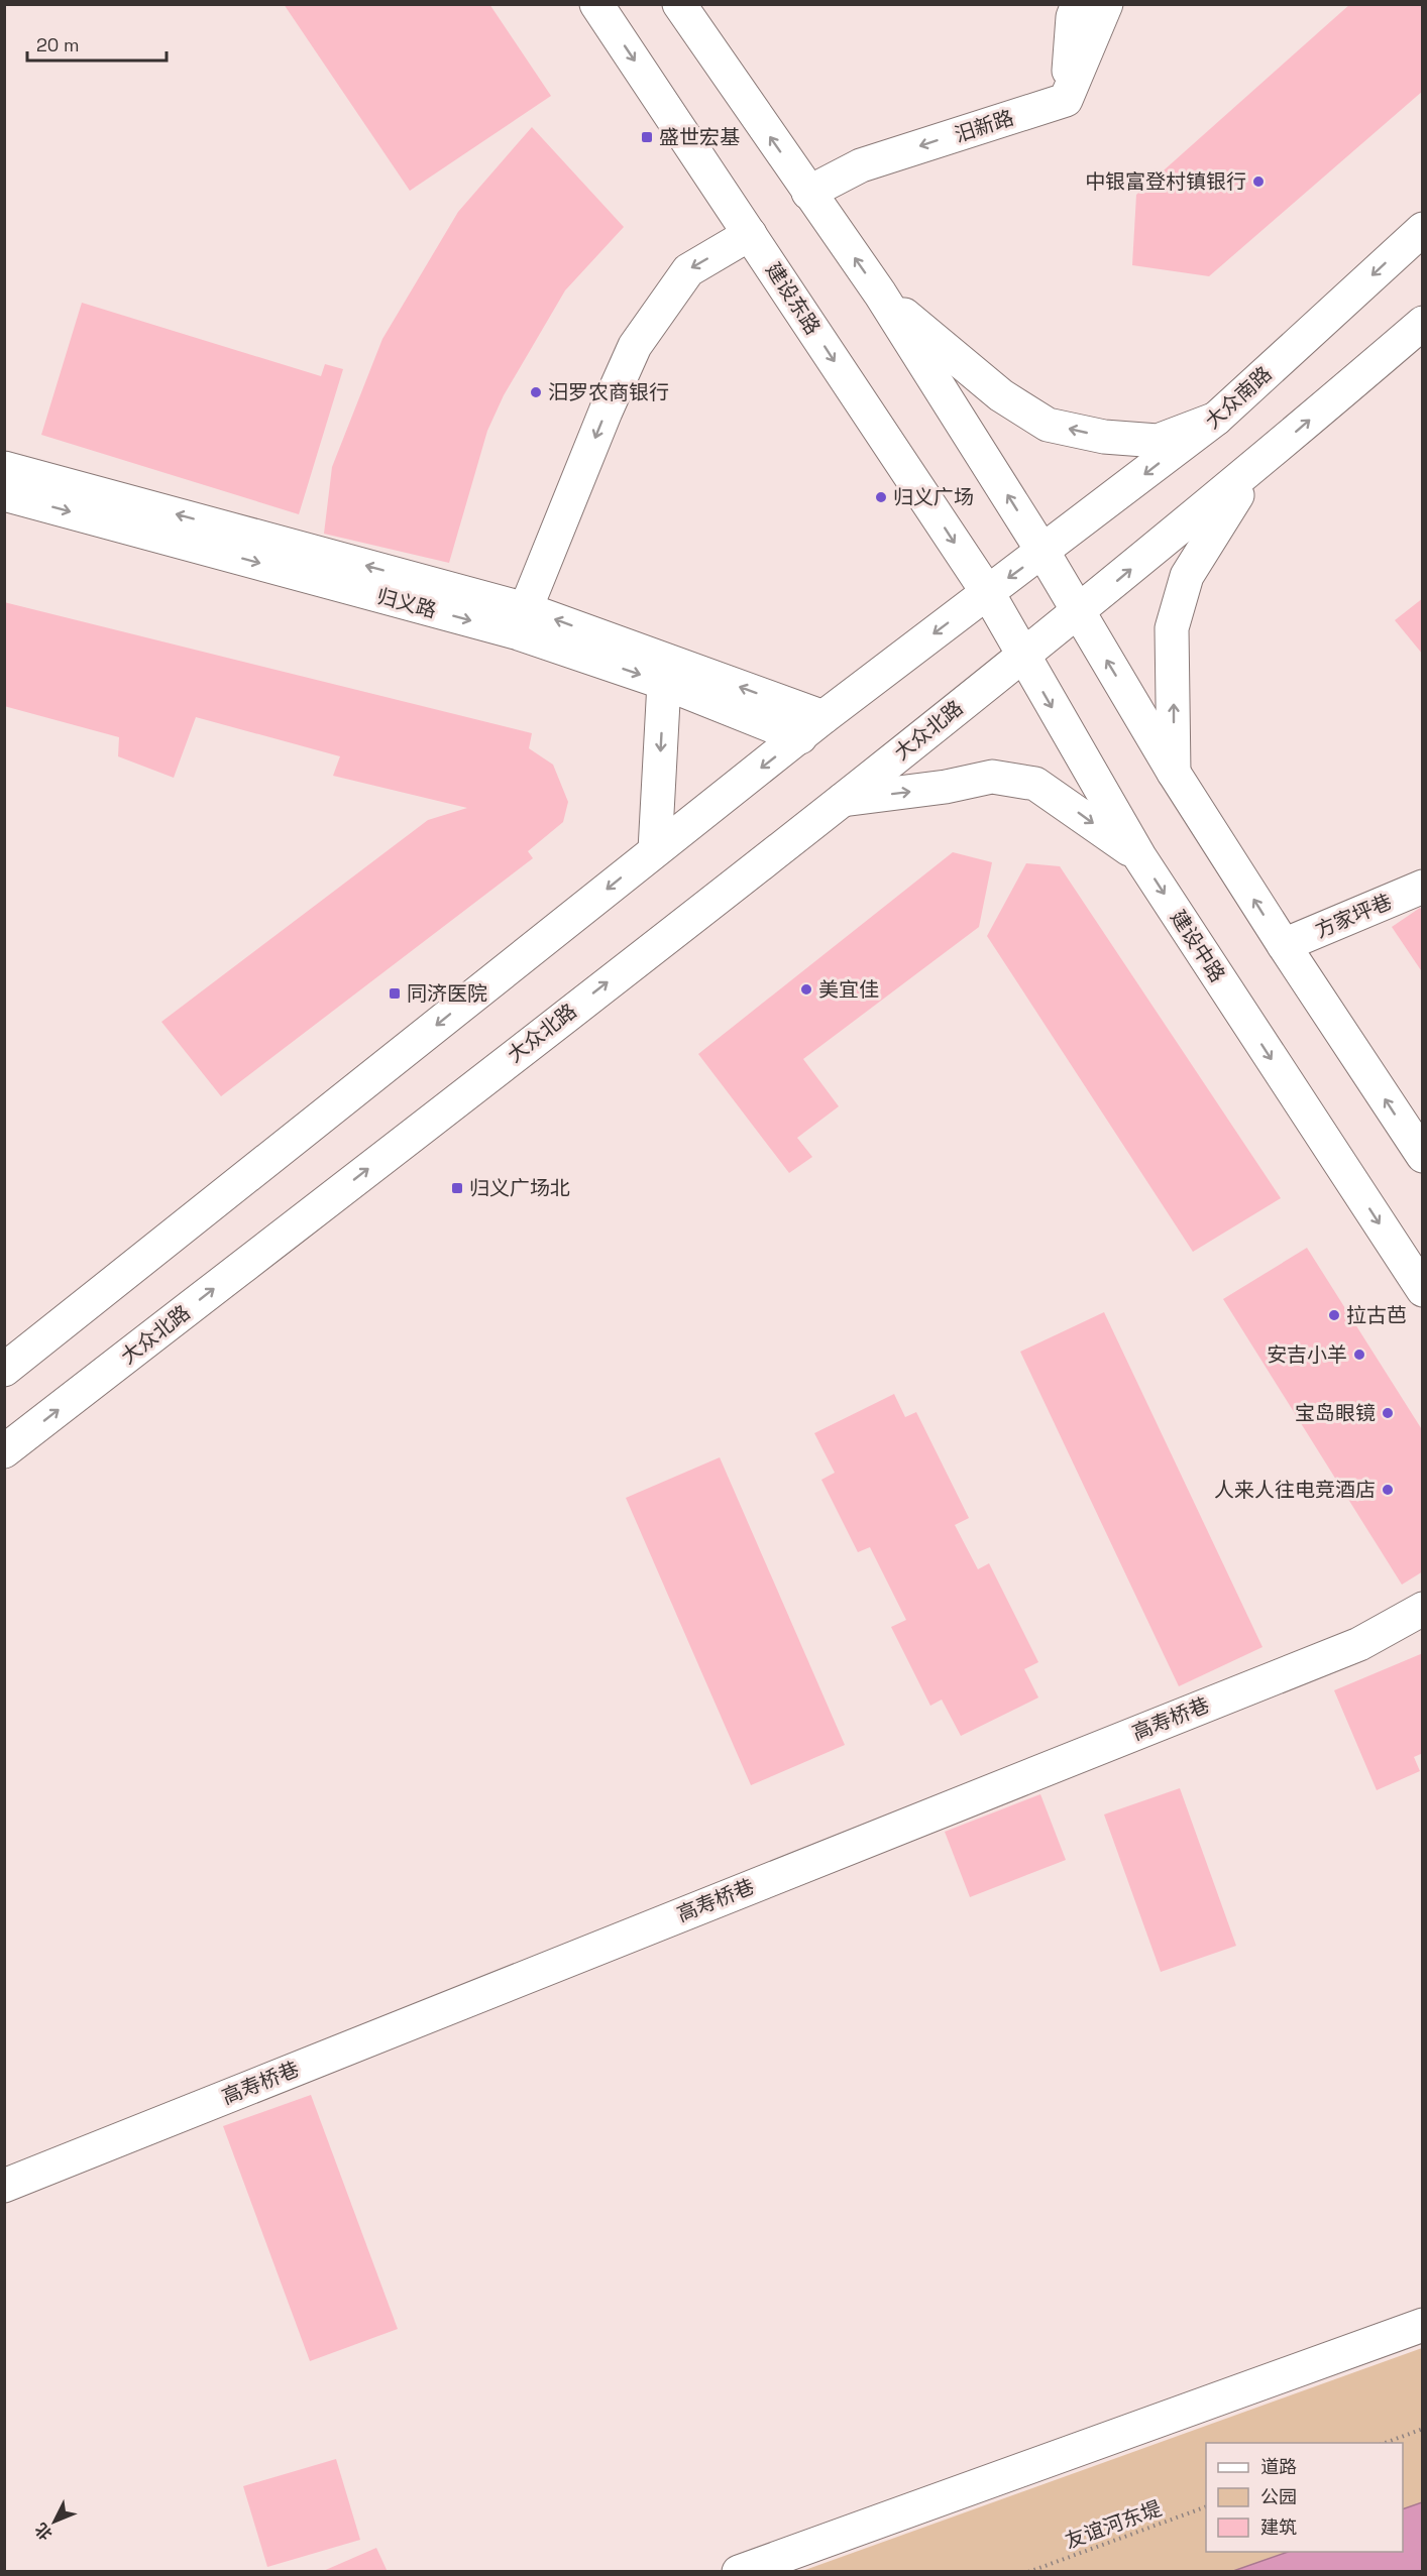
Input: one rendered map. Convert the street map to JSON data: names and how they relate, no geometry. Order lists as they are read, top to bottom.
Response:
{
  "streets": {
    "main road": [
      "汨新路",
      "建设东路",
      "大众南路",
      "归义路",
      "大众北路",
      "方家坪巷",
      "建设中路",
      "高寿桥巷"
    ],
    "path": ["友谊河东堤"]
  },
  "crossings": [
    ["建设东路", "建设中路"],
    ["大众北路", "建设中路"]
  ],
  "one_way": ["汨新路"],
  "places": {
    "transit": ["盛世宏基", "同济医院", "归义广场北"],
    "other": [
      "中银富登村镇银行",
      "汨罗农商银行",
      "归义广场",
      "美宜佳",
      "拉古芭",
      "安吉小羊",
      "宝岛眼镜",
      "人来人往电竞酒店"
    ]
  },
  "legend": ["道路", "公园", "建筑"],
  "scale_bar": "20 m",
  "north": "bottom left"
}
